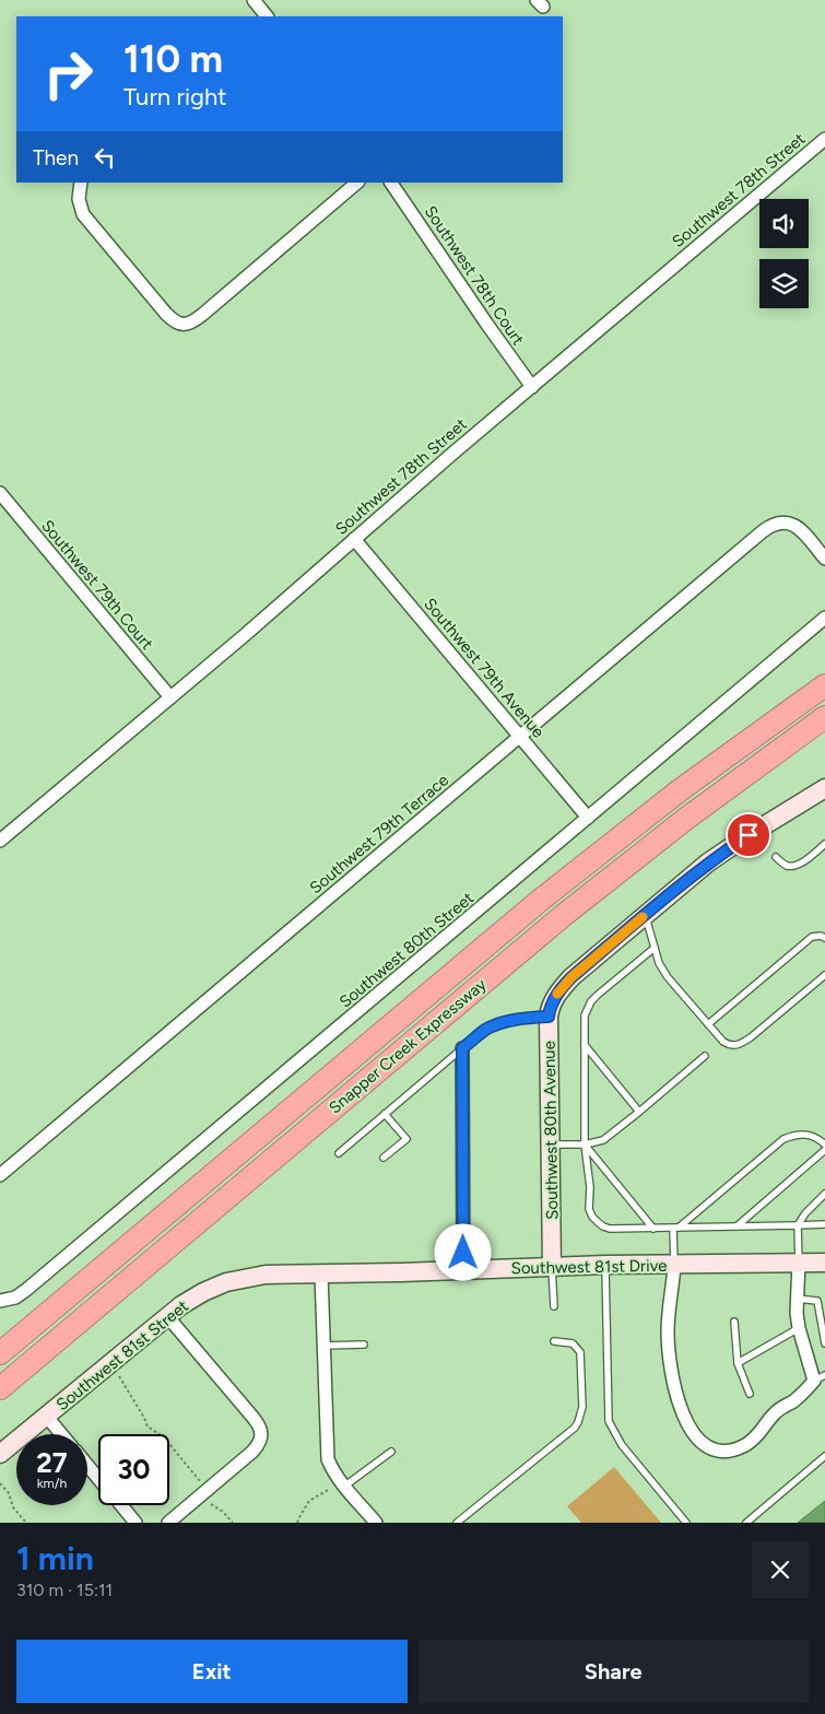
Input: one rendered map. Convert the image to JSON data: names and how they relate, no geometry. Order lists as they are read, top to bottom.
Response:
{
  "streets": {
    "highway": ["Snapper Creek Expressway"],
    "street": [
      "Southwest 78th Street",
      "Southwest 78th Court",
      "Southwest 79th Court",
      "Southwest 79th Avenue",
      "Southwest 79th Terrace",
      "Southwest 80th Street",
      "Southwest 80th Avenue",
      "Southwest 81st Drive",
      "Southwest 81st Street"
    ]
  },
  "crossings": [
    ["Southwest 78th Street", "Southwest 78th Court"],
    ["Southwest 78th Street", "Southwest 79th Court"],
    ["Southwest 78th Street", "Southwest 79th Avenue"],
    ["Southwest 79th Avenue", "Southwest 79th Terrace"],
    ["Southwest 79th Avenue", "Southwest 80th Street"],
    ["Southwest 80th Avenue", "Southwest 81st Drive"],
    ["Southwest 81st Drive", "Southwest 81st Street"]
  ],
  "page": {
    "turn": ["110 m", "Turn right"],
    "then": "Then",
    "speed": "27 km/h",
    "limit": "30",
    "heading": ["1 min", "310 m · 15:11"],
    "buttons": ["Exit", "Share"]
  }
}
